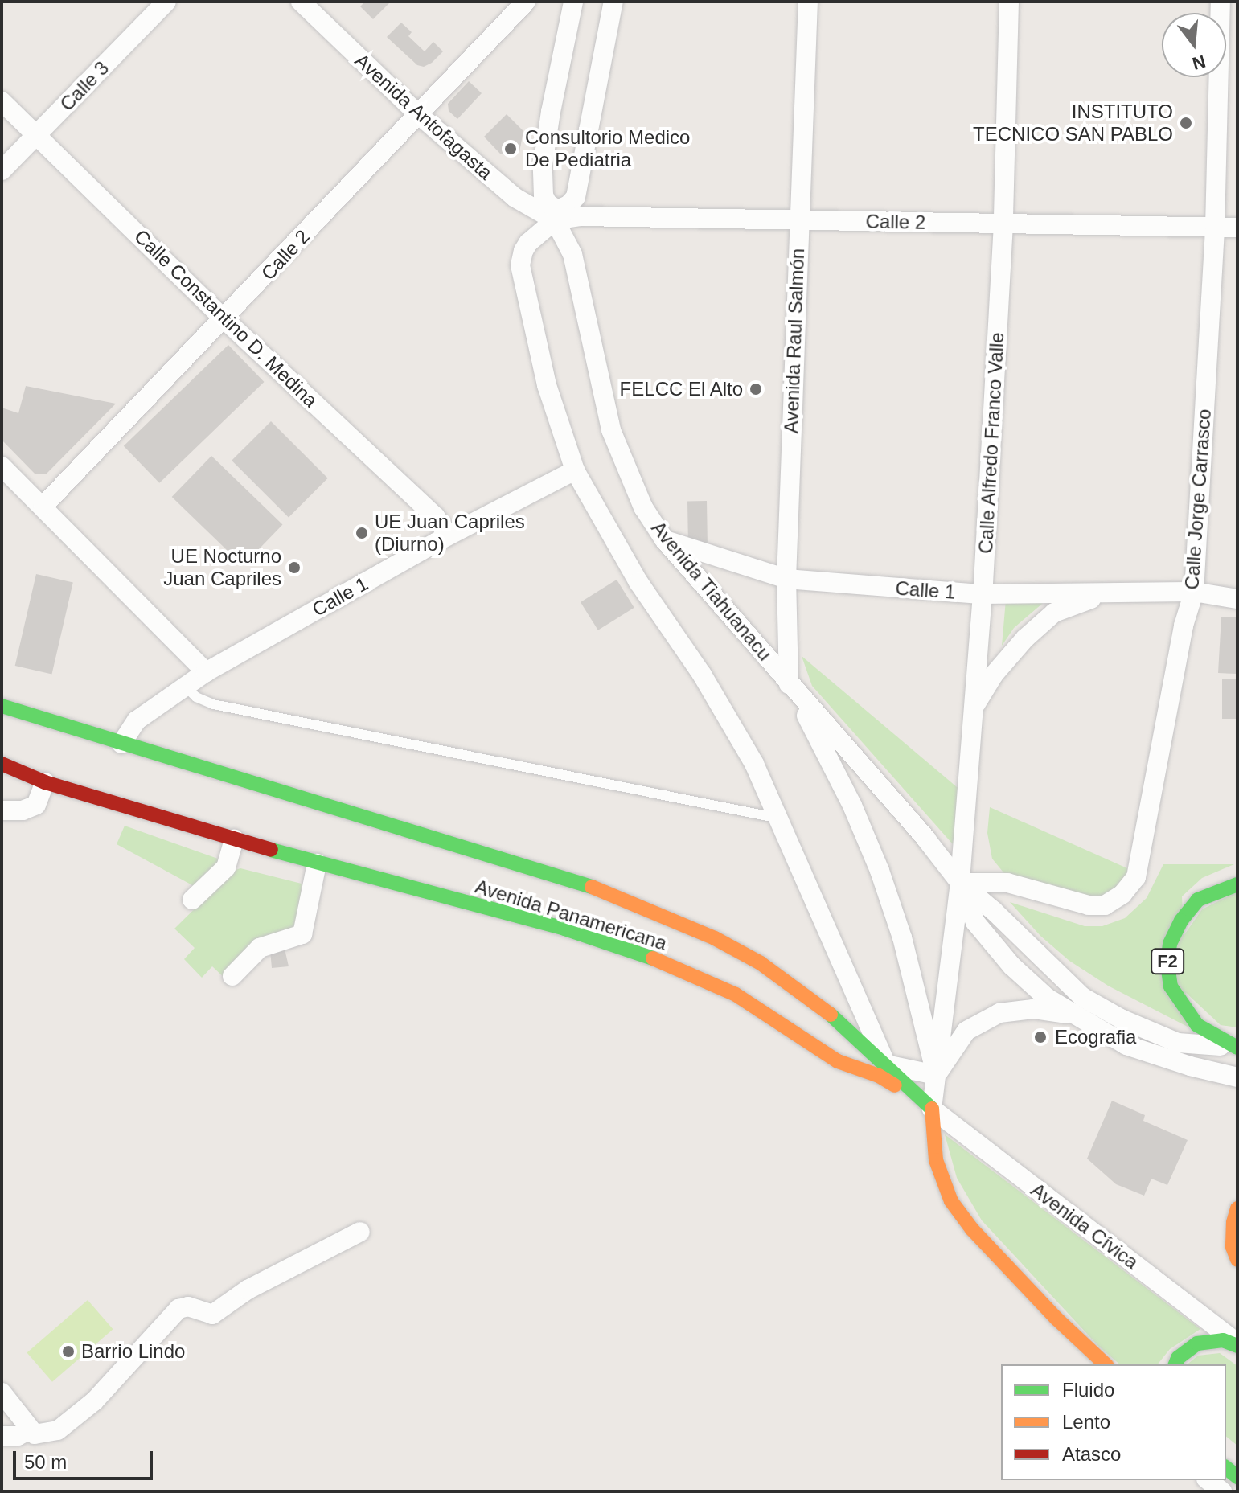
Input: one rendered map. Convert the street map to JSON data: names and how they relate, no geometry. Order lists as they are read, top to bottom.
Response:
{
  "streets": {
    "main road": ["Avenida Panamericana", "F2"],
    "street": [
      "Calle 3",
      "Avenida Antofagasta",
      "Calle 2",
      "Calle Constantino D. Medina",
      "Avenida Raul Salmón",
      "Calle Alfredo Franco Valle",
      "Calle Jorge Carrasco",
      "Calle 1",
      "Avenida Tiahuanacu",
      "Avenida Cívica"
    ]
  },
  "crossings": [
    ["Calle 3", "Calle Constantino D. Medina"],
    ["Avenida Antofagasta", "Calle 2"],
    ["Avenida Antofagasta", "Avenida Tiahuanacu"],
    ["Calle 2", "Calle Constantino D. Medina"],
    ["Calle 2", "Avenida Raul Salmón"],
    ["Calle 2", "Calle Alfredo Franco Valle"],
    ["Calle 2", "Calle Jorge Carrasco"],
    ["Calle 2", "Avenida Tiahuanacu"],
    ["Calle Constantino D. Medina", "Calle 1"],
    ["Avenida Raul Salmón", "Calle 1"],
    ["Avenida Raul Salmón", "Avenida Tiahuanacu"],
    ["Calle Alfredo Franco Valle", "Calle Jorge Carrasco"],
    ["Calle Alfredo Franco Valle", "Calle 1"],
    ["Calle Alfredo Franco Valle", "Avenida Tiahuanacu"],
    ["Calle Alfredo Franco Valle", "Avenida Panamericana"],
    ["Calle Alfredo Franco Valle", "Avenida Cívica"],
    ["Calle Jorge Carrasco", "Calle 1"],
    ["Calle Jorge Carrasco", "Avenida Tiahuanacu"],
    ["Calle 1", "Avenida Tiahuanacu"],
    ["Calle 1", "Avenida Panamericana"],
    ["Avenida Panamericana", "Avenida Cívica"]
  ],
  "places": [
    "INSTITUTO TECNICO SAN PABLO",
    "Consultorio Medico De Pediatria",
    "FELCC El Alto",
    "UE Juan Capriles (Diurno)",
    "UE Nocturno Juan Capriles",
    "Ecografia",
    "Barrio Lindo"
  ],
  "legend": ["Fluido", "Lento", "Atasco"],
  "scale_bar": "50 m",
  "north": "bottom"
}
